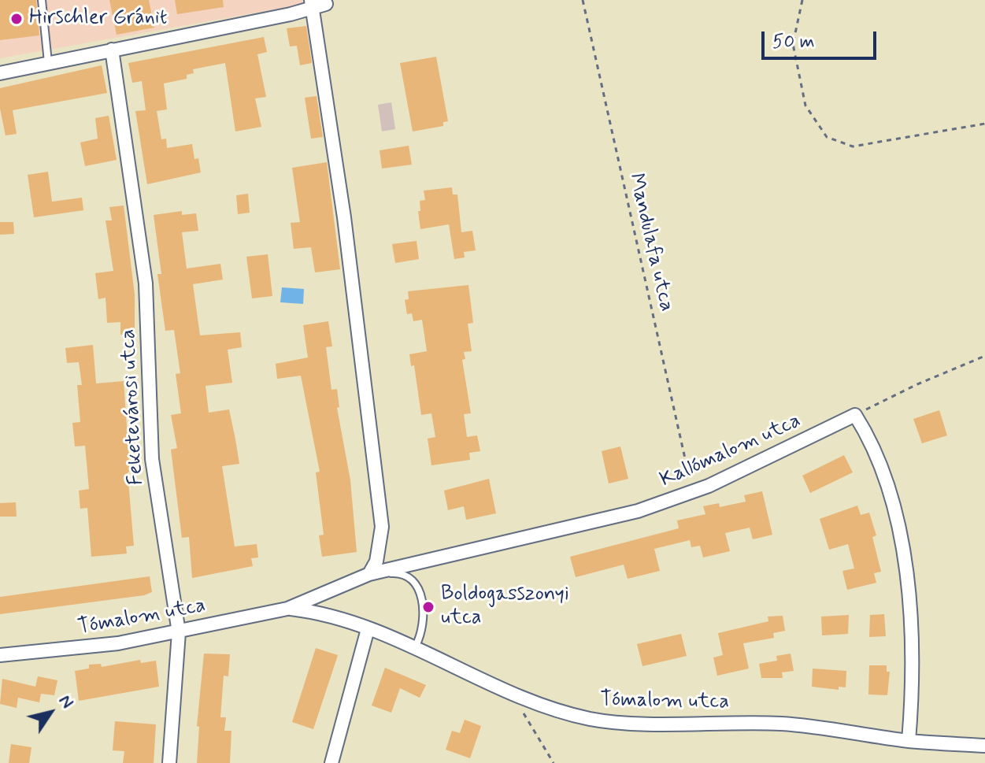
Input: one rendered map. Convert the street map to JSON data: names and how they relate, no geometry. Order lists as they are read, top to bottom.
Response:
{
  "streets": {
    "street": ["Feketevárosi utca", "Kallómalom utca", "Tómalom utca"],
    "path": ["Mandulafa utca"]
  },
  "crossings": [
    ["Mandulafa utca", "Kallómalom utca"],
    ["Feketevárosi utca", "Tómalom utca"],
    ["Kallómalom utca", "Tómalom utca"]
  ],
  "places": ["Hirschler Gránit", "Boldogasszonyi utca"],
  "scale_bar": "50 m",
  "north": "top right"
}
